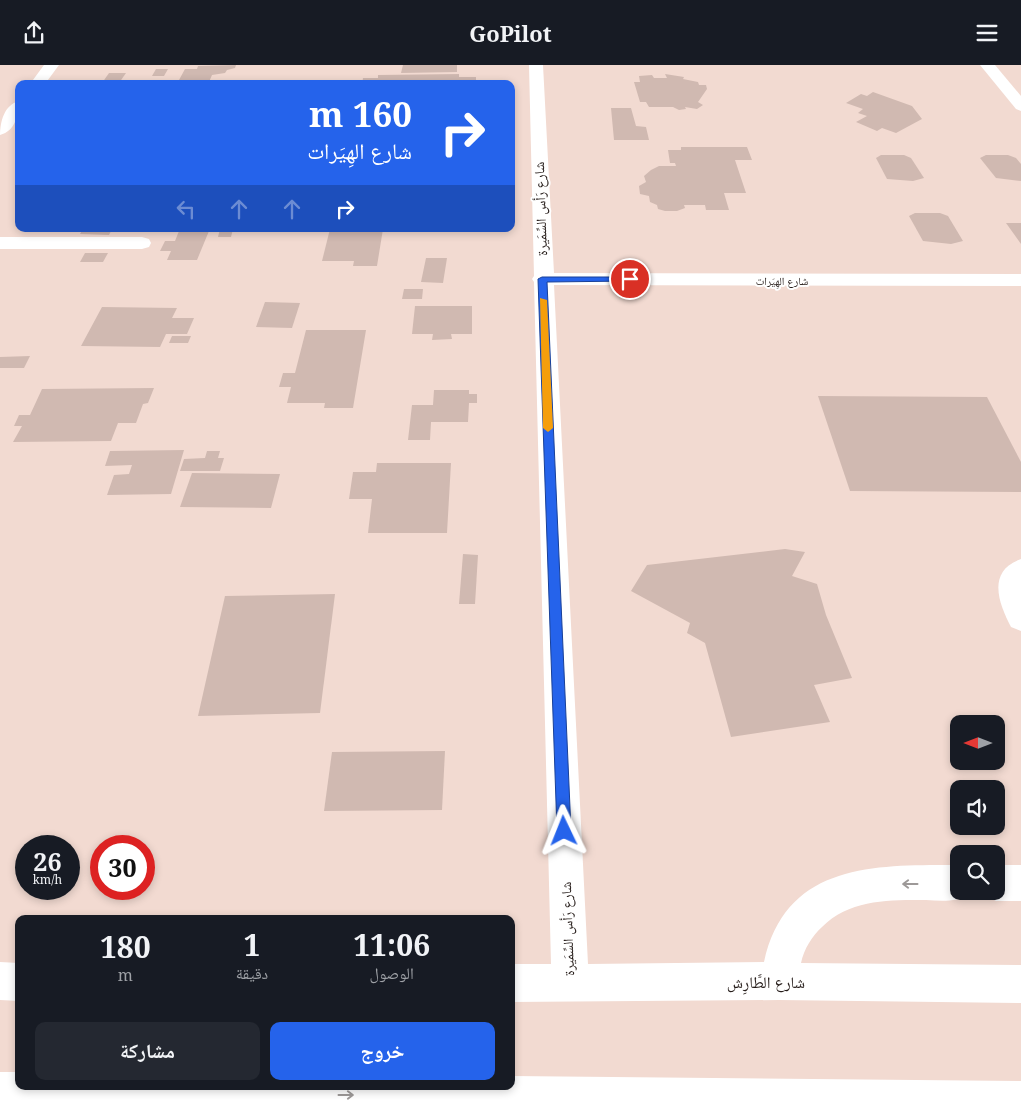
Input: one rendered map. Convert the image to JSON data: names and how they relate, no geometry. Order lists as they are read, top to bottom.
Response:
{
  "streets": {
    "street": ["شارع رَأس السِّمَيرة", "شارع الهِيَرات", "شارع الطَّارِش"]
  },
  "crossings": [
    ["شارع رَأس السِّمَيرة", "شارع الهِيَرات"],
    ["شارع رَأس السِّمَيرة", "شارع الطَّارِش"]
  ],
  "north": "left",
  "page": {
    "header": "GoPilot",
    "turn": ["160 m", "شارع الهِيَرات"],
    "speed": "26 km/h",
    "limit": "30",
    "eta": [
      "11:06",
      "الوصول",
      "1",
      "دقيقة",
      "180",
      "m"
    ],
    "buttons": ["خروج", "مشاركة"]
  }
}
